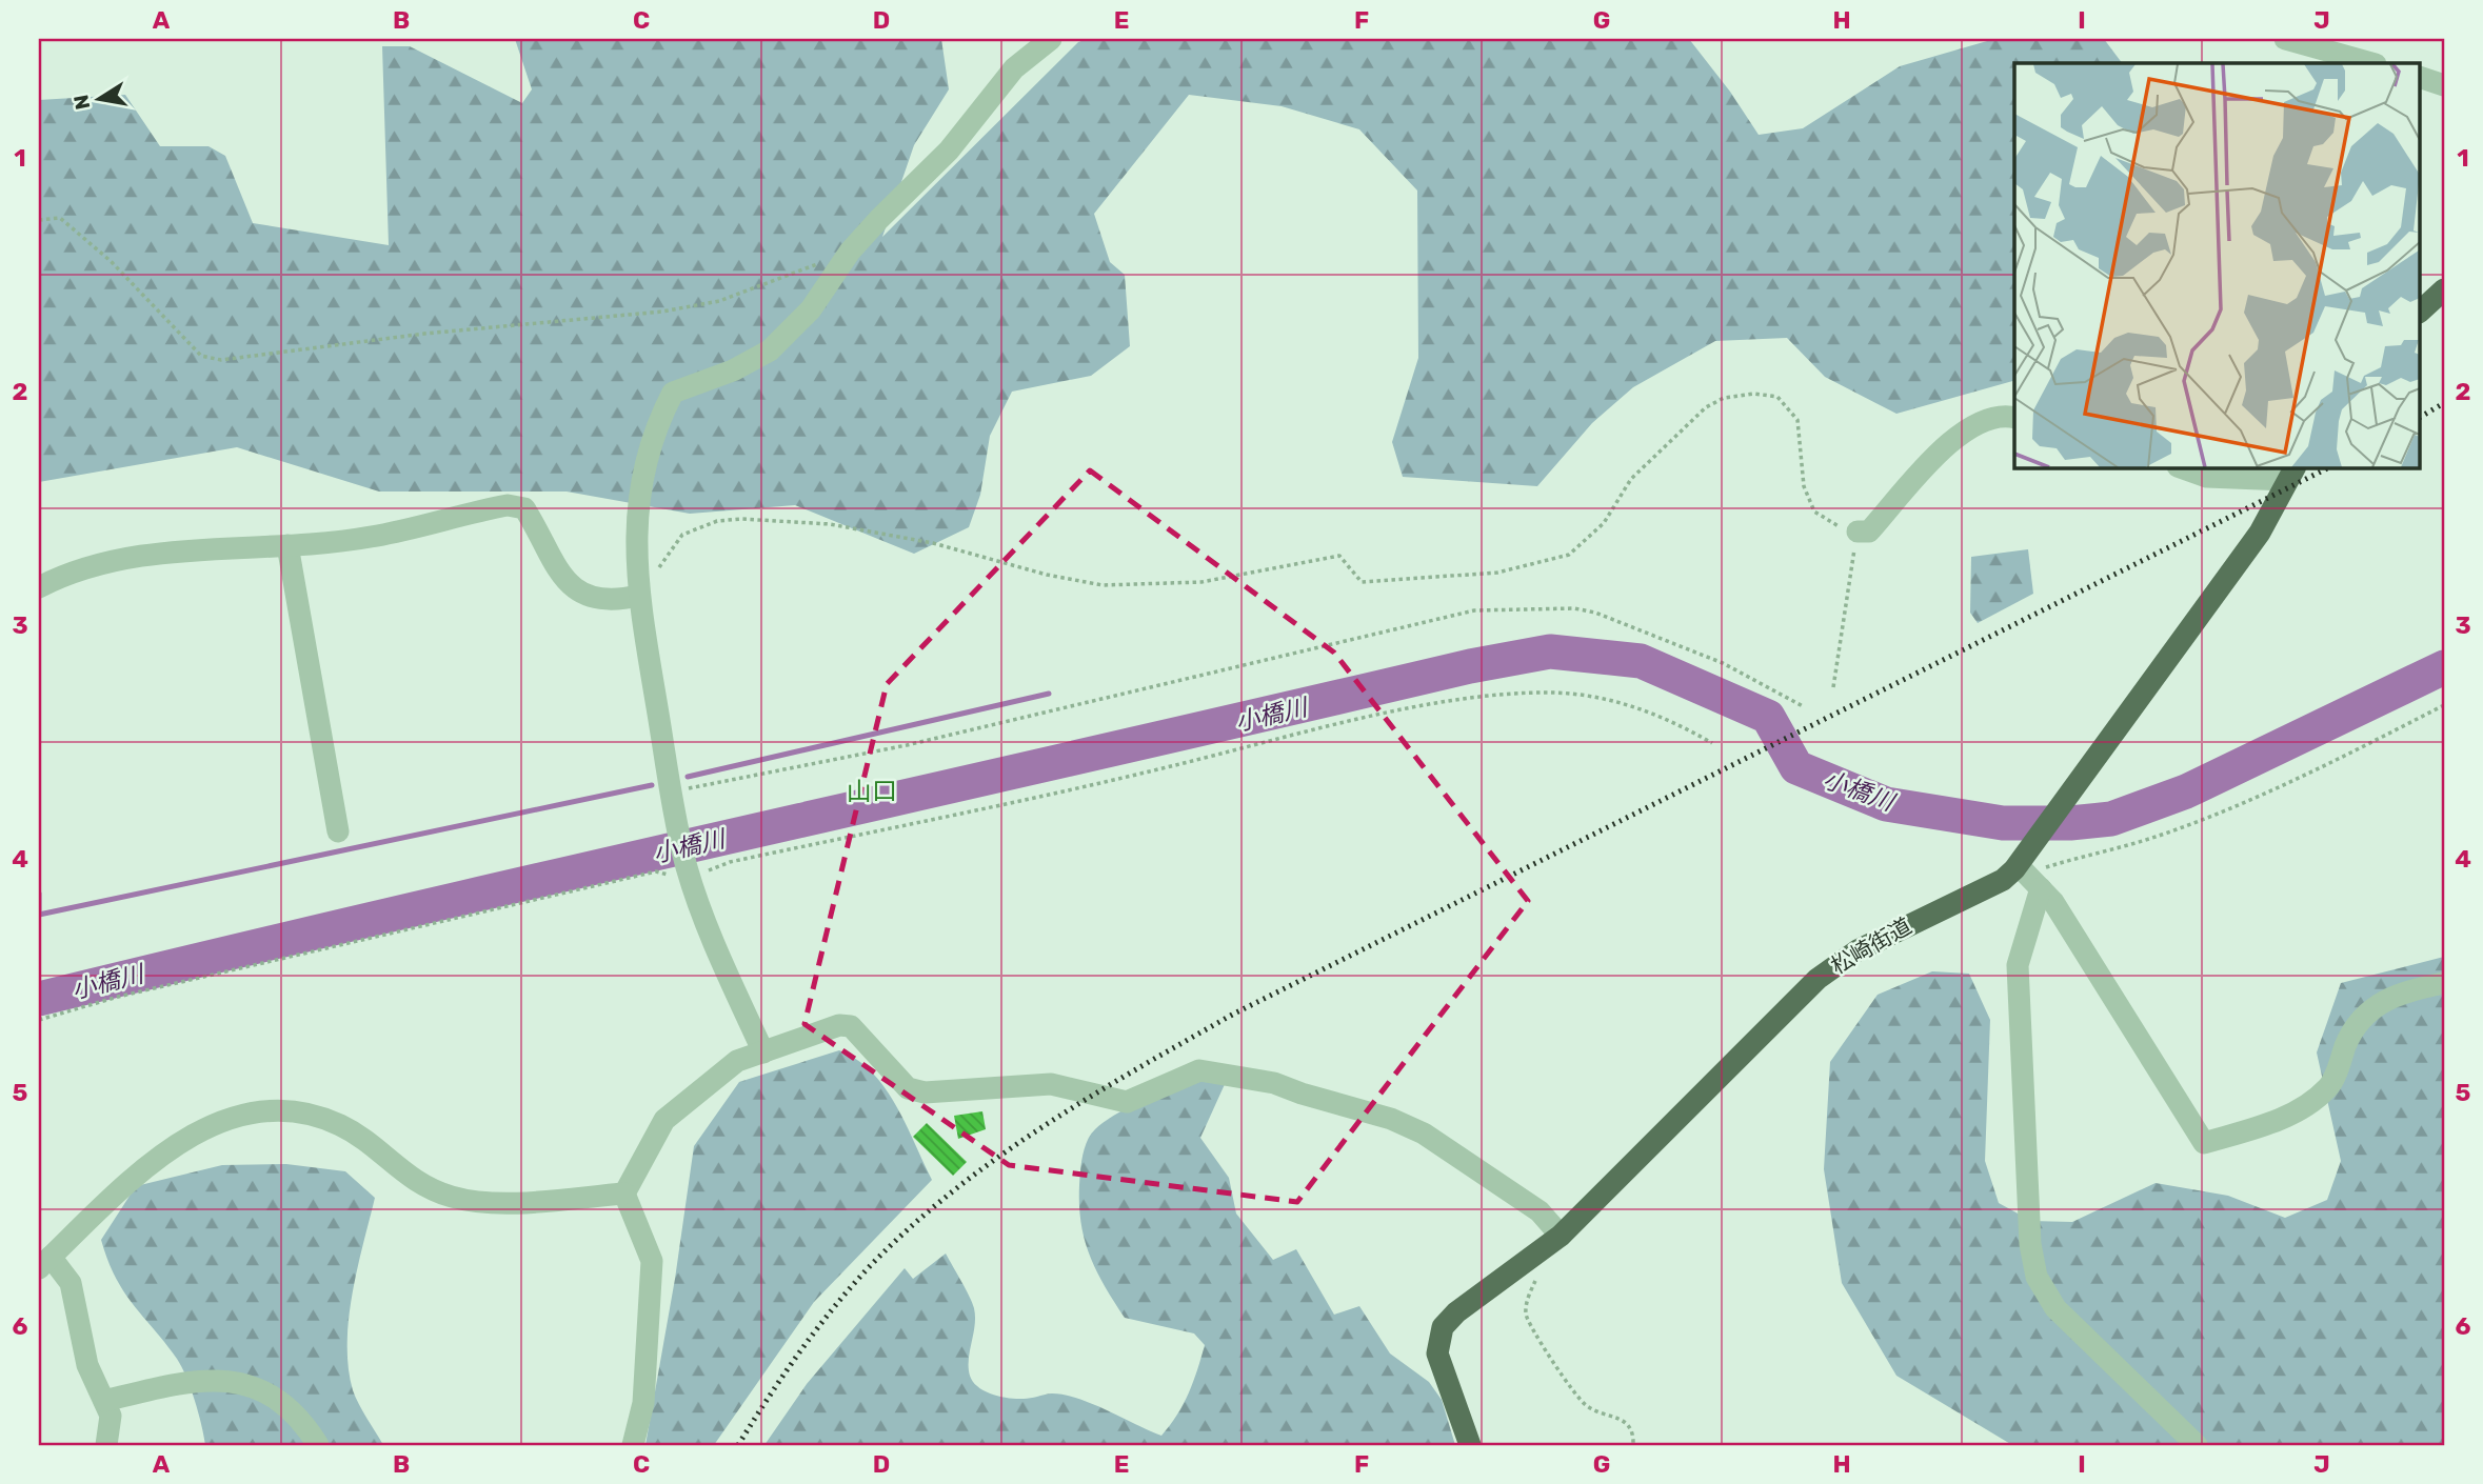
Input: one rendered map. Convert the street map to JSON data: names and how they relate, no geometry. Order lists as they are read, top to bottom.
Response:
{
  "streets": {
    "main road": ["松崎街道"]
  },
  "districts": ["山口"],
  "water": ["小橋川"],
  "north": "left",
  "grid": {
    "columns": [
      "A",
      "B",
      "C",
      "D",
      "E",
      "F",
      "G",
      "H",
      "I",
      "J"
    ],
    "rows": [
      "1",
      "2",
      "3",
      "4",
      "5",
      "6"
    ]
  }
}
